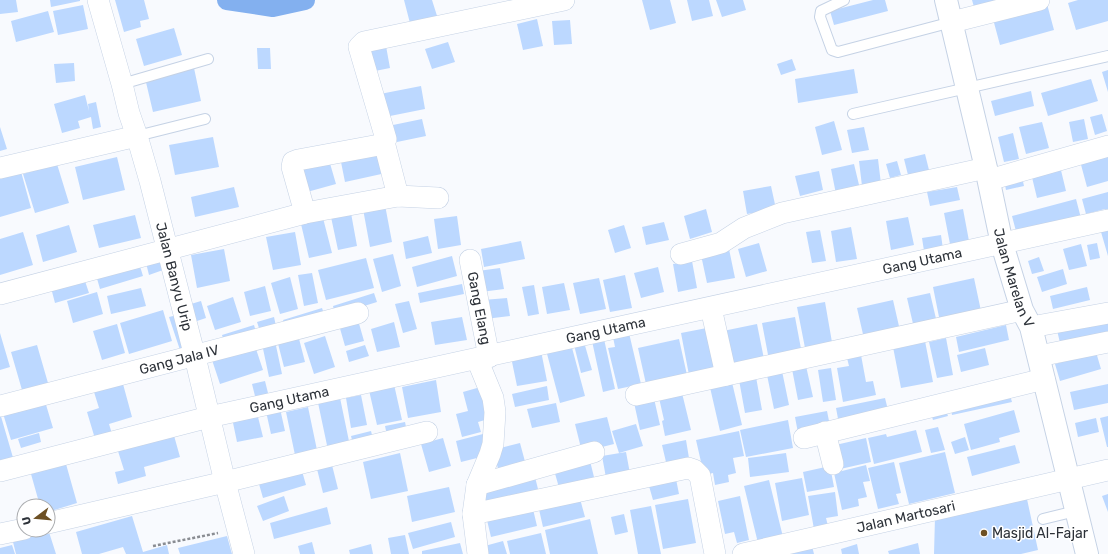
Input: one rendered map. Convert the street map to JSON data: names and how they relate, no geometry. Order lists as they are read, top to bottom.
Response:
{
  "streets": {
    "street": [
      "Gang Utama",
      "Jalan Banyu Urip",
      "Jalan Marelan V",
      "Gang Elang",
      "Gang Jala IV",
      "Jalan Martosari"
    ]
  },
  "crossings": [
    ["Gang Utama", "Jalan Banyu Urip"],
    ["Gang Utama", "Jalan Marelan V"],
    ["Gang Utama", "Gang Elang"],
    ["Jalan Banyu Urip", "Gang Jala IV"],
    ["Jalan Marelan V", "Jalan Martosari"]
  ],
  "places": ["Masjid Al-Fajar"],
  "north": "left"
}
